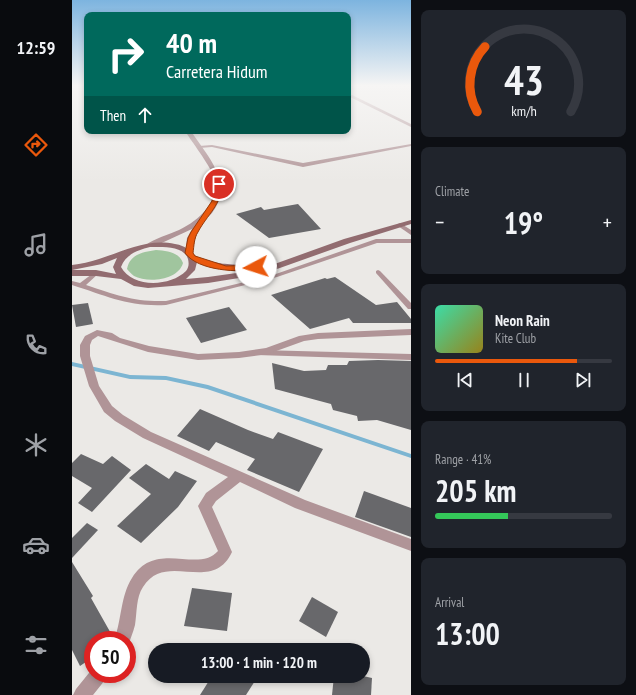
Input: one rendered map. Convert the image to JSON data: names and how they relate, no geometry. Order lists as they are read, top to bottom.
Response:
{
  "page": {
    "tabs": "12:59",
    "turn": ["40 m", "Carretera Hidum"],
    "then": "Then",
    "tile": [
      "Climate",
      ["Range · 41%", "205 km"],
      ["Arrival", "13:00"]
    ],
    "heat": ["−", "19°", "+"],
    "song": ["Neon Rain", "Kite Club"],
    "limit": "50",
    "trip": "13:00 · 1 min · 120 m",
    "gauge": ["43", "km/h"]
  }
}
